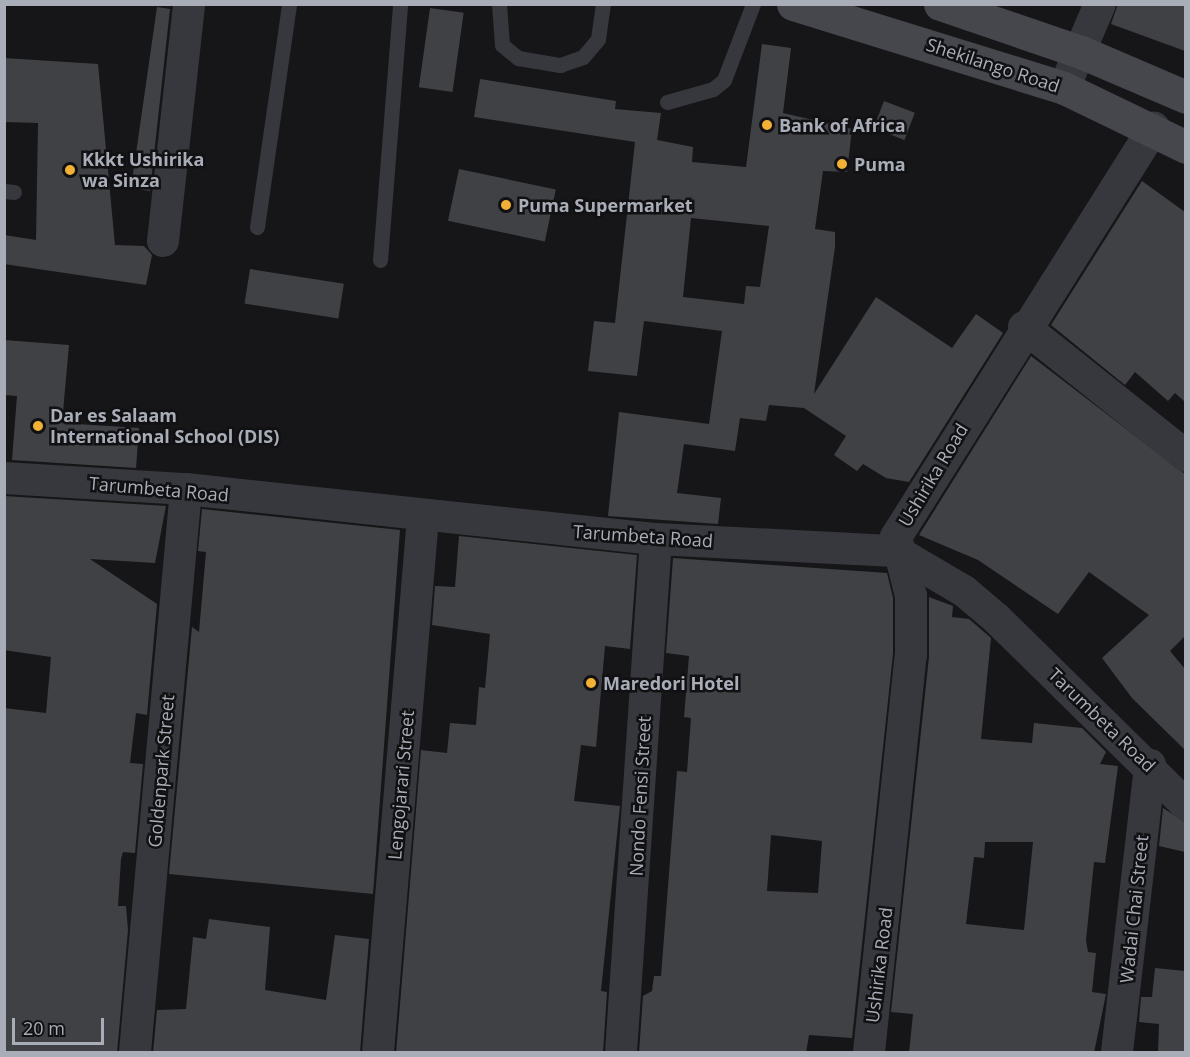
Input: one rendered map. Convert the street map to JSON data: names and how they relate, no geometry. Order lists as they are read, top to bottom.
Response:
{
  "streets": {
    "main road": ["Shekilango Road"],
    "street": [
      "Ushirika Road",
      "Tarumbeta Road",
      "Goldenpark Street",
      "Lengojarari Street",
      "Nondo Fensi Street",
      "Wadai Chai Street"
    ]
  },
  "crossings": [
    ["Shekilango Road", "Ushirika Road"],
    ["Ushirika Road", "Tarumbeta Road"],
    ["Tarumbeta Road", "Goldenpark Street"],
    ["Tarumbeta Road", "Lengojarari Street"],
    ["Tarumbeta Road", "Nondo Fensi Street"],
    ["Tarumbeta Road", "Wadai Chai Street"]
  ],
  "places": [
    "Bank of Africa",
    "Puma",
    "Kkkt Ushirika wa Sinza",
    "Puma Supermarket",
    "Dar es Salaam International School (DIS)",
    "Maredori Hotel"
  ],
  "scale_bar": "20 m"
}
